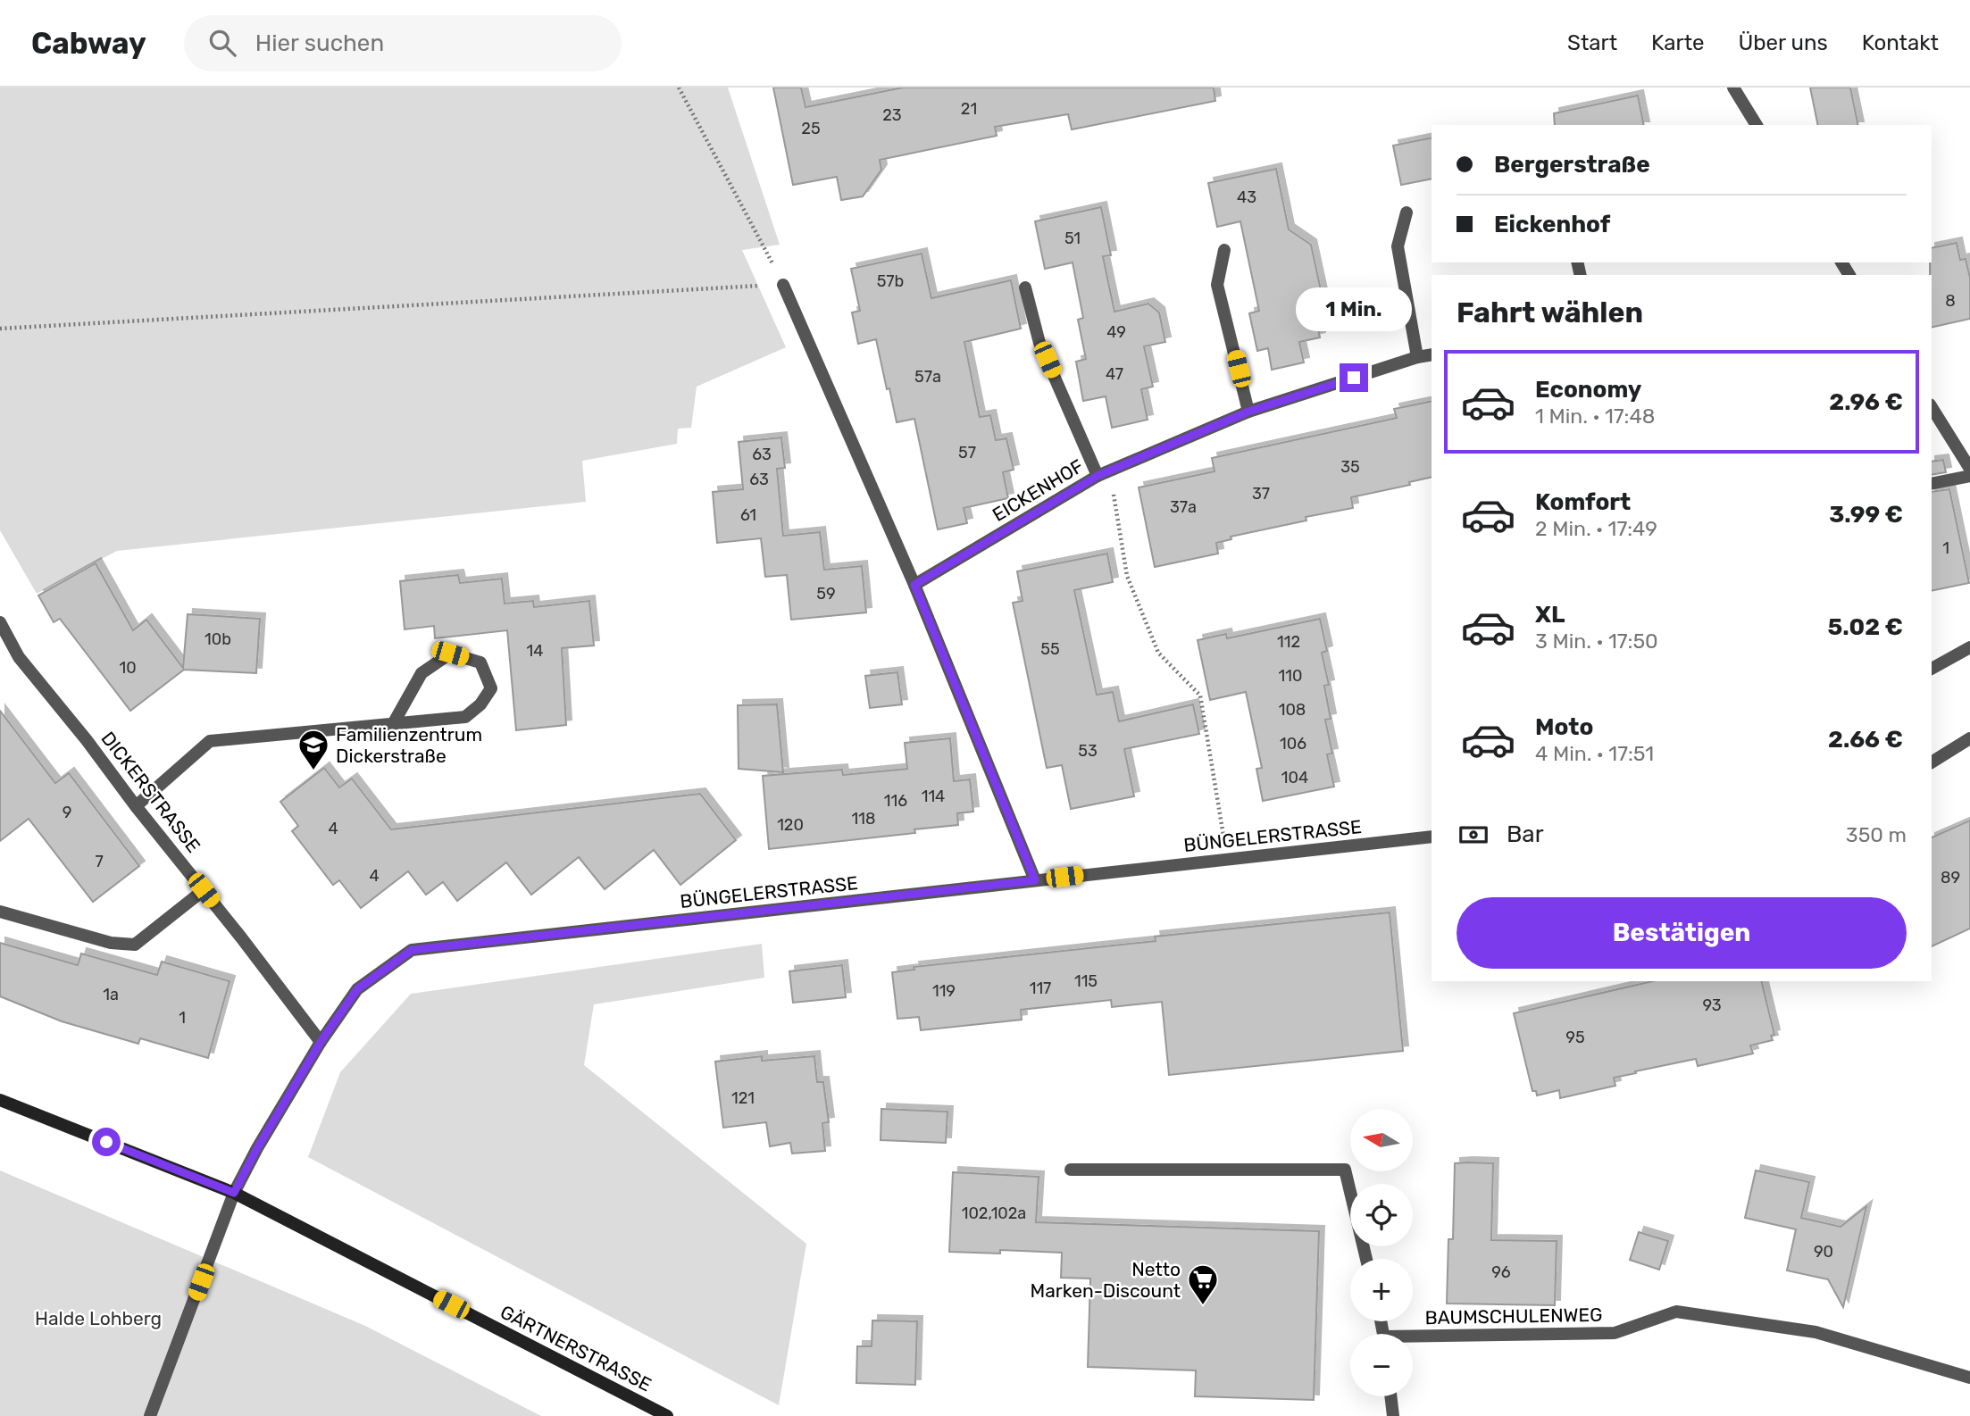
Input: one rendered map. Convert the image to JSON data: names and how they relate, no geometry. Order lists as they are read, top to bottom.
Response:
{
  "streets": {
    "main road": ["GÄRTNERSTRASSE"],
    "street": [
      "EICKENHOF",
      "DICKERSTRASSE",
      "BÜNGELERSTRASSE",
      "BAUMSCHULENWEG"
    ]
  },
  "crossings": [
    ["DICKERSTRASSE", "BÜNGELERSTRASSE"],
    ["BÜNGELERSTRASSE", "GÄRTNERSTRASSE"]
  ],
  "parks": ["Halde Lohberg"],
  "places": {
    "school or university": ["Familienzentrum Dickerstraße"],
    "supermarket": ["Netto Marken-Discount"]
  },
  "house_numbers": [
    "21",
    "23",
    "25",
    "43",
    "51",
    "57b",
    "8",
    "49",
    "47",
    "57a",
    "57",
    "63",
    "35",
    "63",
    "37",
    "37a",
    "61",
    "1",
    "59",
    "10b",
    "112",
    "55",
    "14",
    "10",
    "110",
    "108",
    "106",
    "53",
    "104",
    "114",
    "116",
    "9",
    "118",
    "120",
    "4",
    "7",
    "4",
    "89",
    "115",
    "117",
    "119",
    "1a",
    "93",
    "1",
    "95",
    "121",
    "102,102a",
    "90",
    "96"
  ],
  "north": "left",
  "page": {
    "header": "Cabway",
    "search": "Hier suchen",
    "nav": [
      "Start",
      "Karte",
      "Über uns",
      "Kontakt"
    ],
    "banner": ["Bergerstraße", "Eickenhof"],
    "heading": "Fahrt wählen",
    "bubble": "1 Min.",
    "list": [
      {
        "name": "Economy",
        "note": "1 Min. · 17:48",
        "value": "2.96 €"
      },
      {
        "name": "Komfort",
        "note": "2 Min. · 17:49",
        "value": "3.99 €"
      },
      {
        "name": "XL",
        "note": "3 Min. · 17:50",
        "value": "5.02 €"
      },
      {
        "name": "Moto",
        "note": "4 Min. · 17:51",
        "value": "2.66 €"
      }
    ],
    "pay": ["Bar", "350 m"],
    "buttons": "Bestätigen",
    "map_buttons": ["+", "−"]
  }
}
